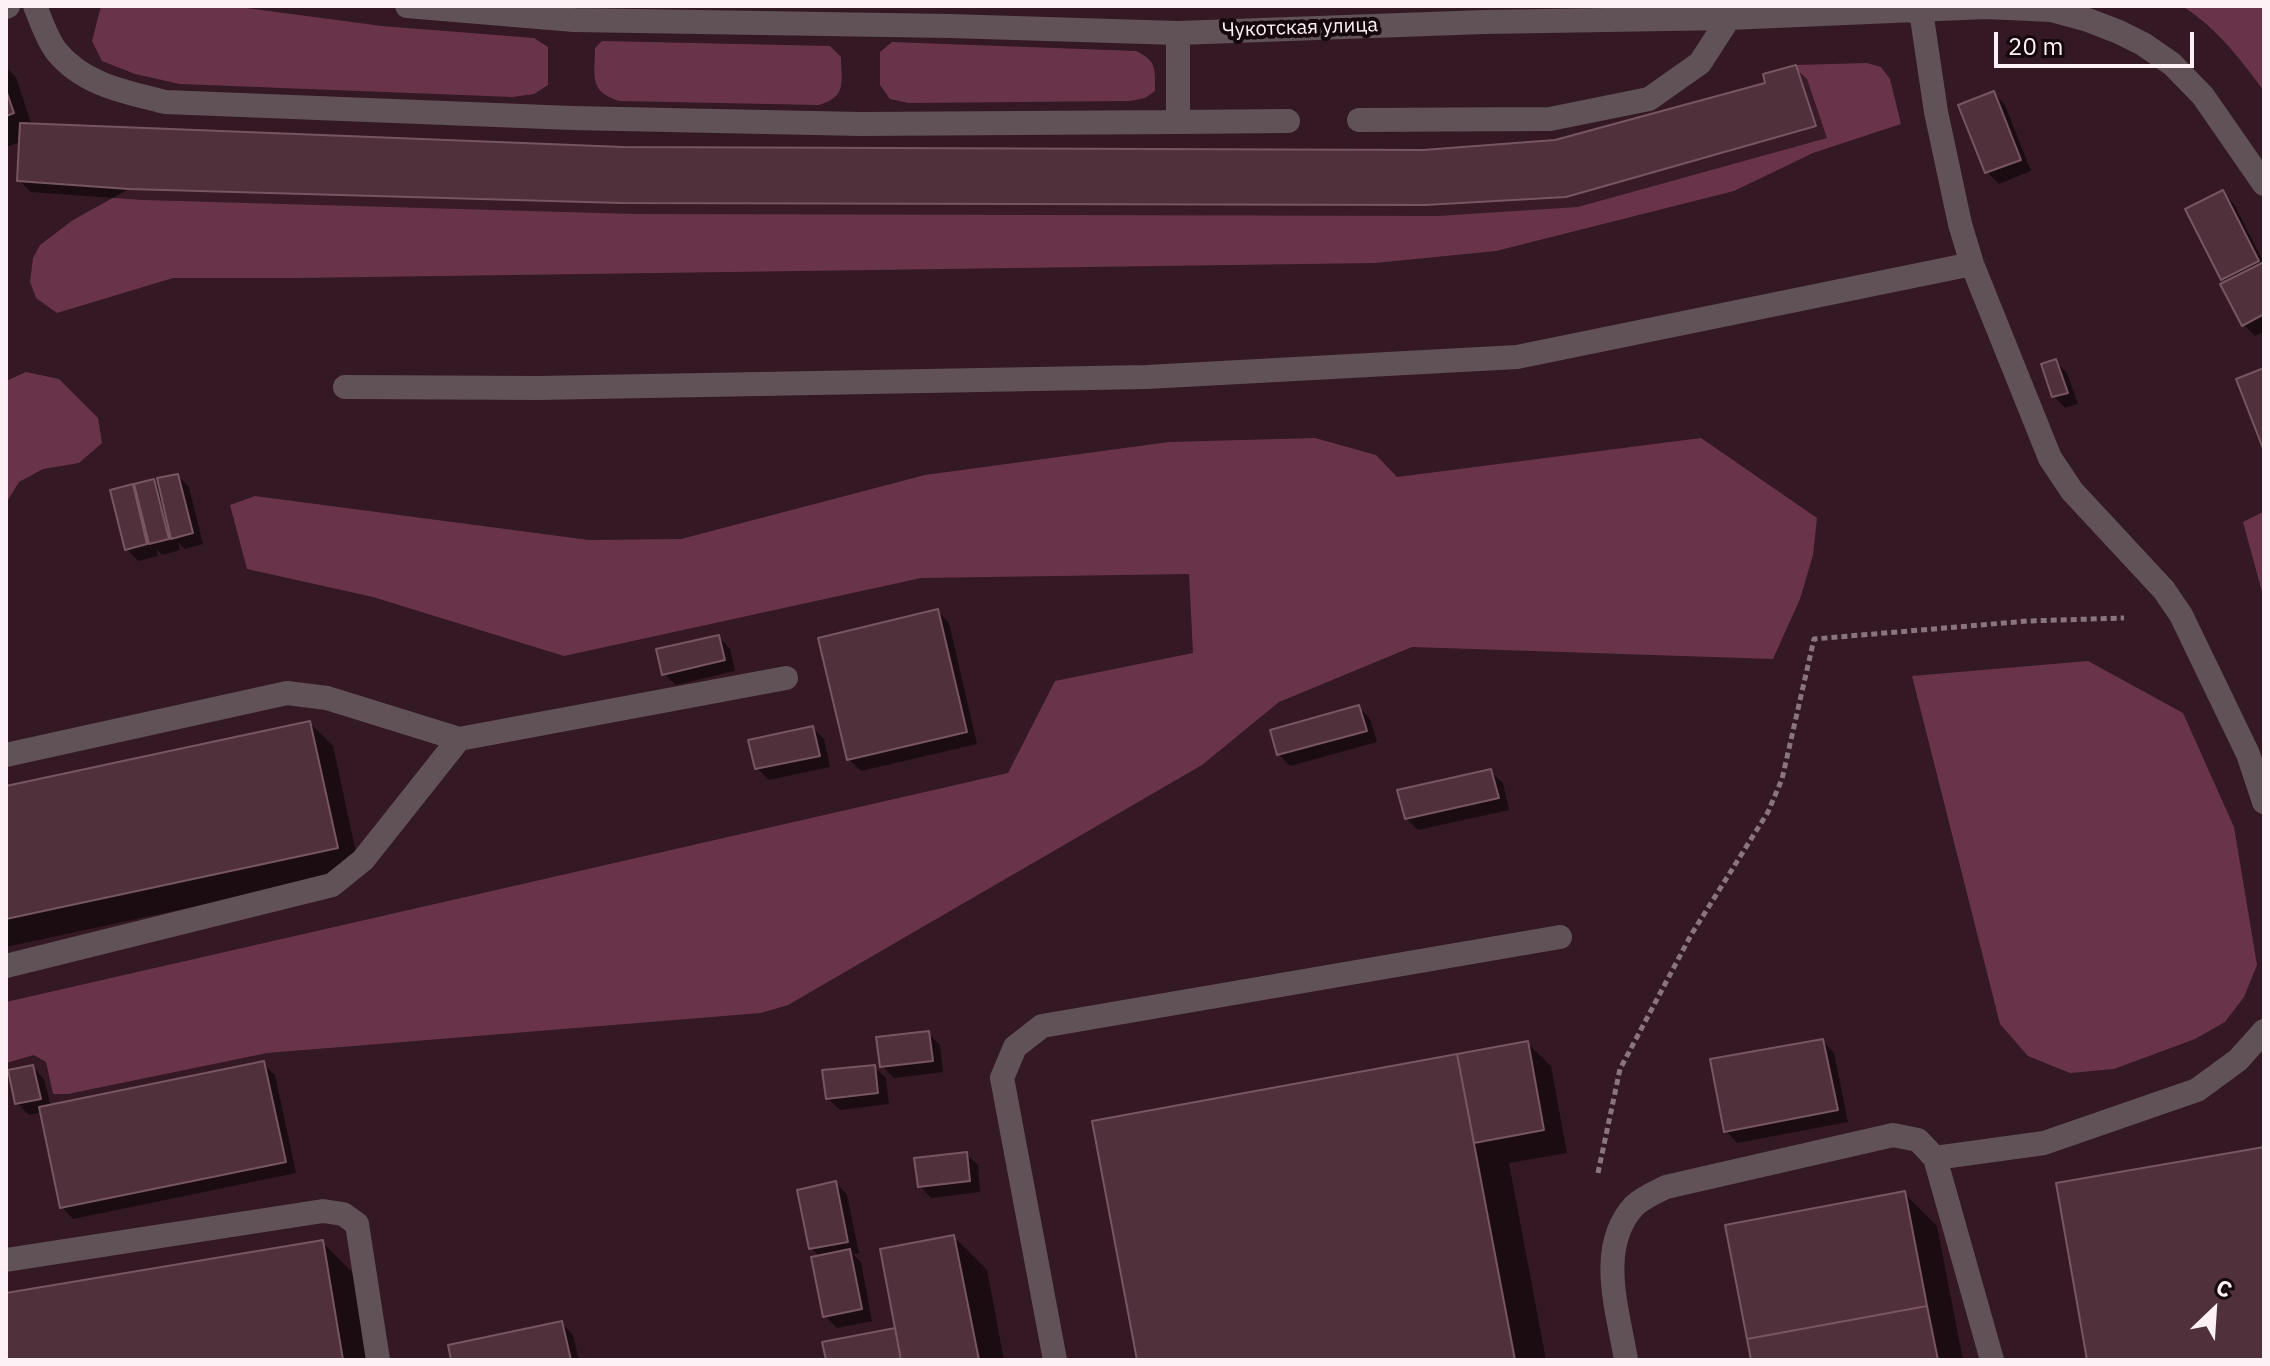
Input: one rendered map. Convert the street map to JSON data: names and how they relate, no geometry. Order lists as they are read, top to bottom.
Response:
{
  "streets": {
    "street": ["Чукотская улица"]
  },
  "scale_bar": "20 m",
  "north": "top right"
}
